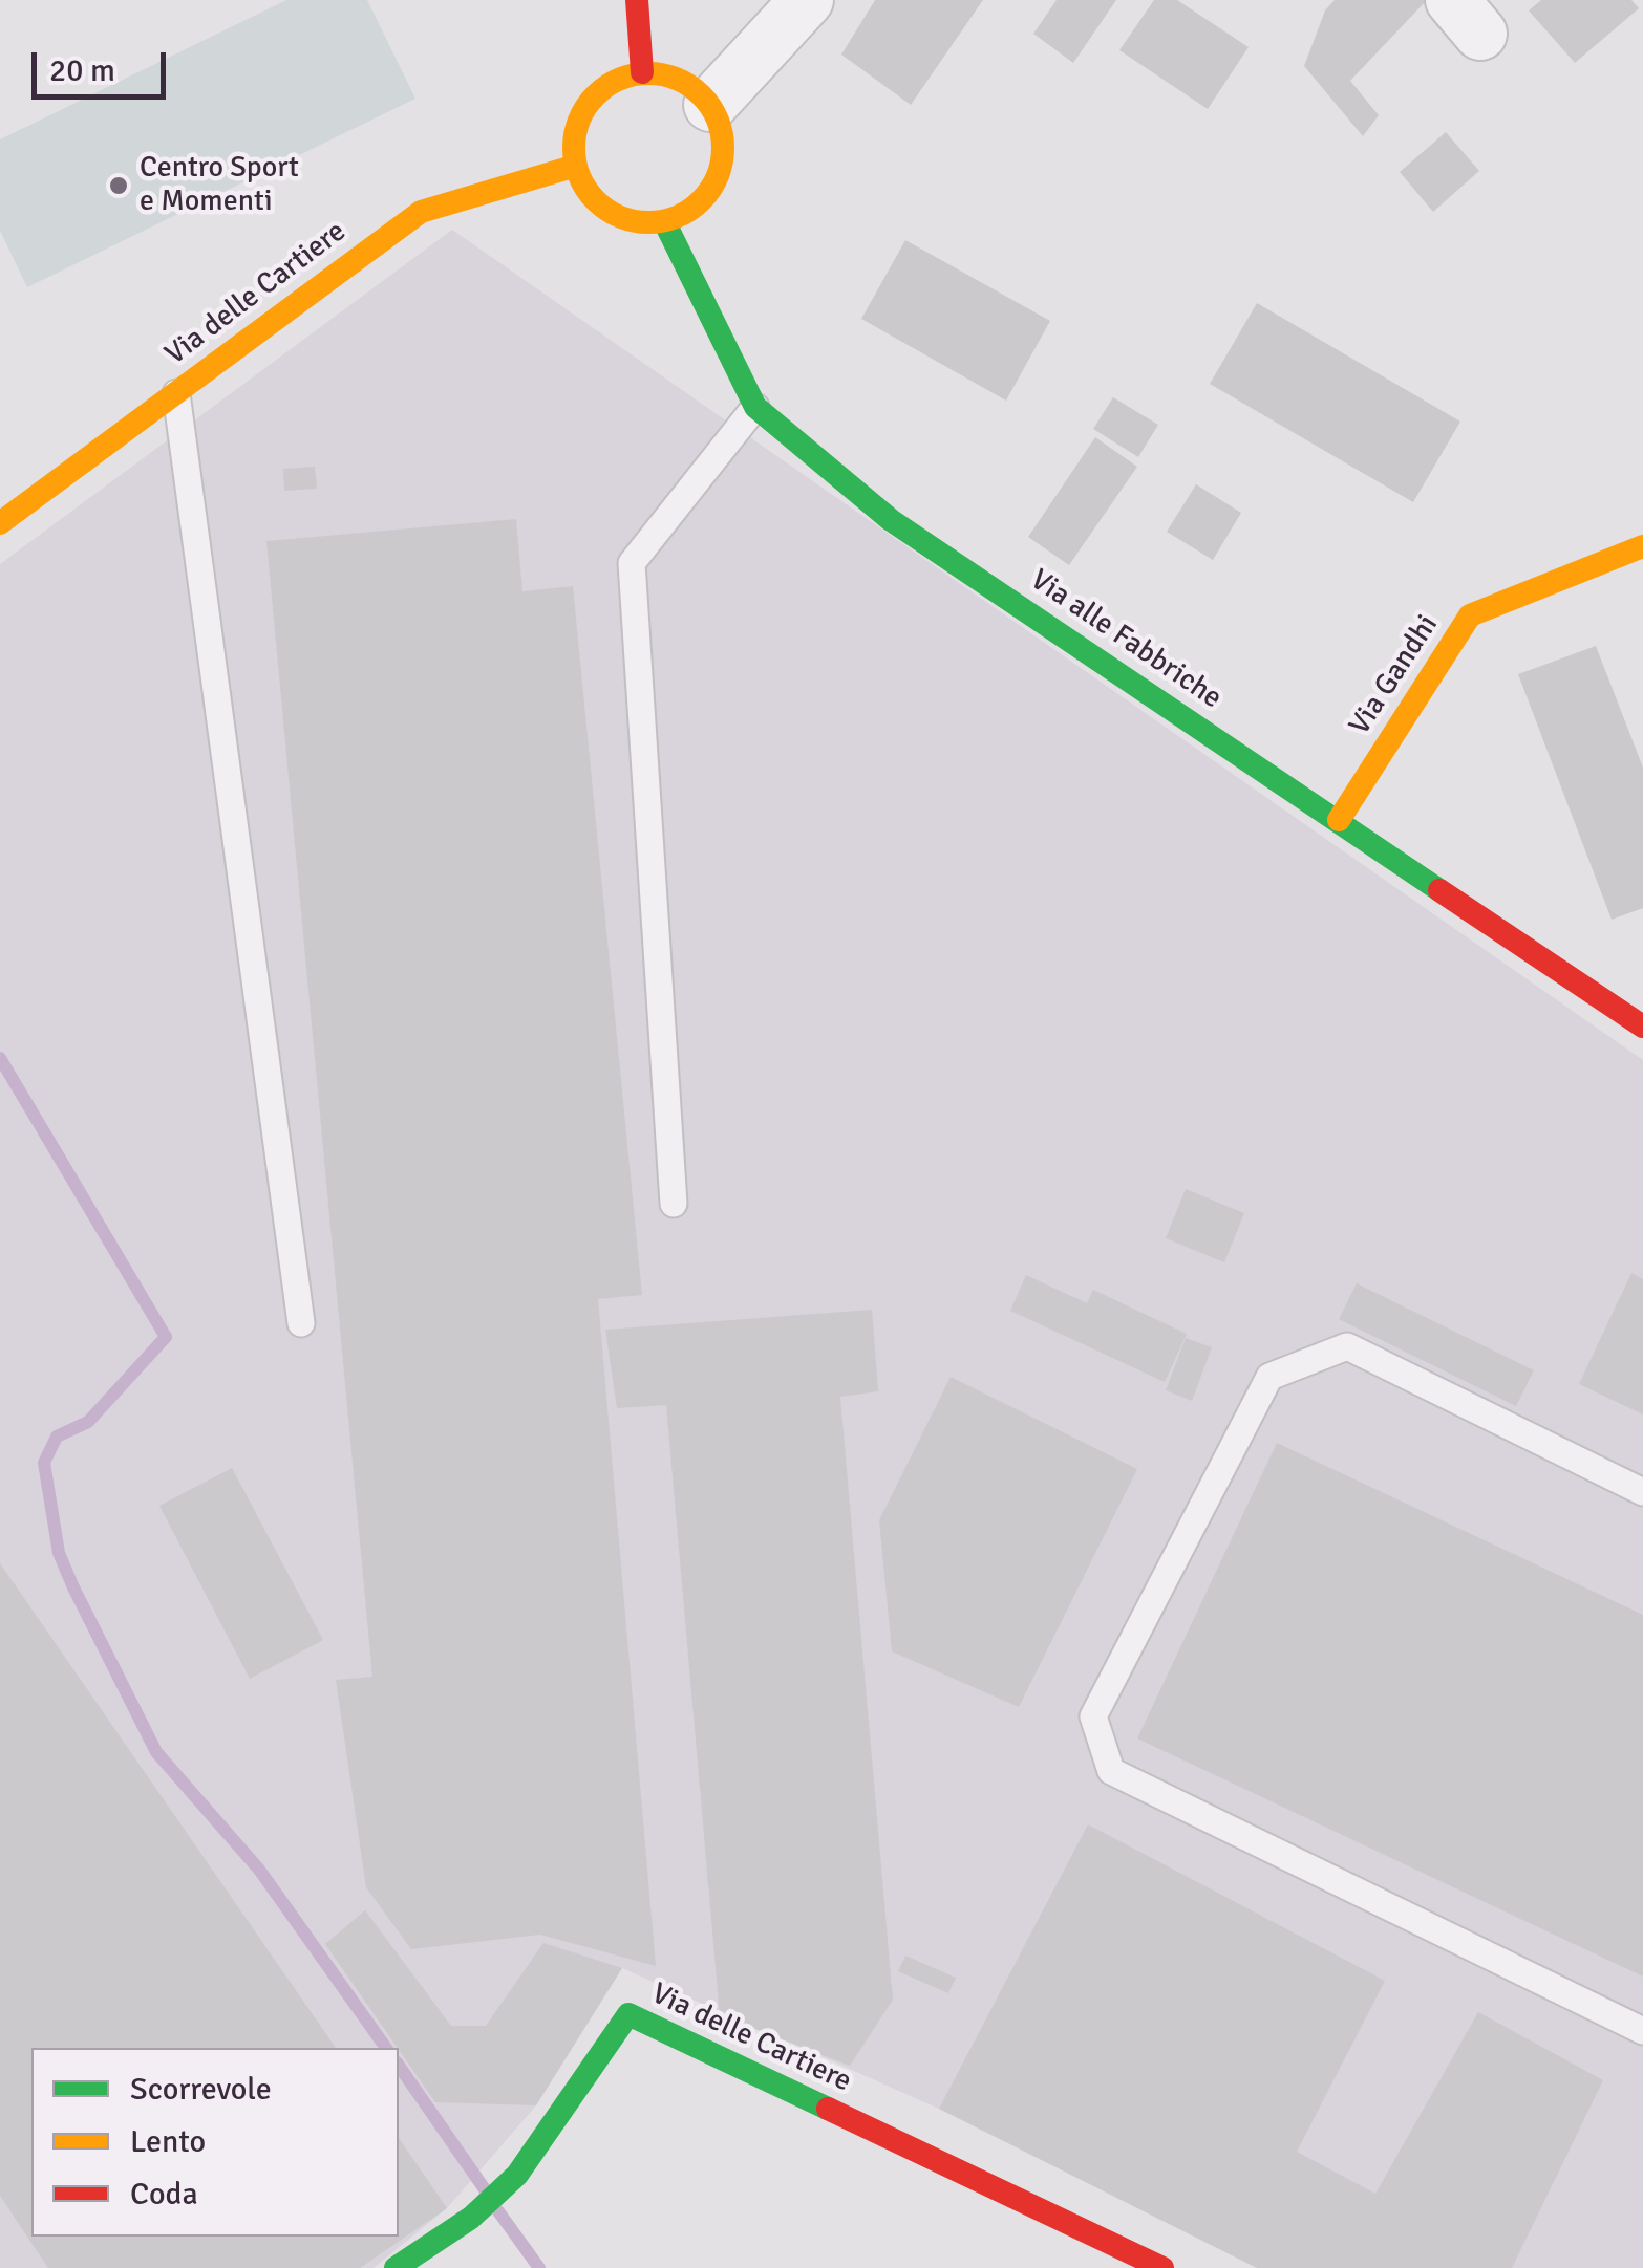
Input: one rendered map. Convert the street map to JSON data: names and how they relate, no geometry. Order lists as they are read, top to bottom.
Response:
{
  "streets": {
    "street": ["Via delle Cartiere", "Via alle Fabbriche", "Via Gandhi"]
  },
  "crossings": [
    ["Via delle Cartiere", "Via alle Fabbriche"],
    ["Via alle Fabbriche", "Via Gandhi"]
  ],
  "places": ["Centro Sport e Momenti"],
  "legend": ["Scorrevole", "Lento", "Coda"],
  "scale_bar": "20 m"
}
